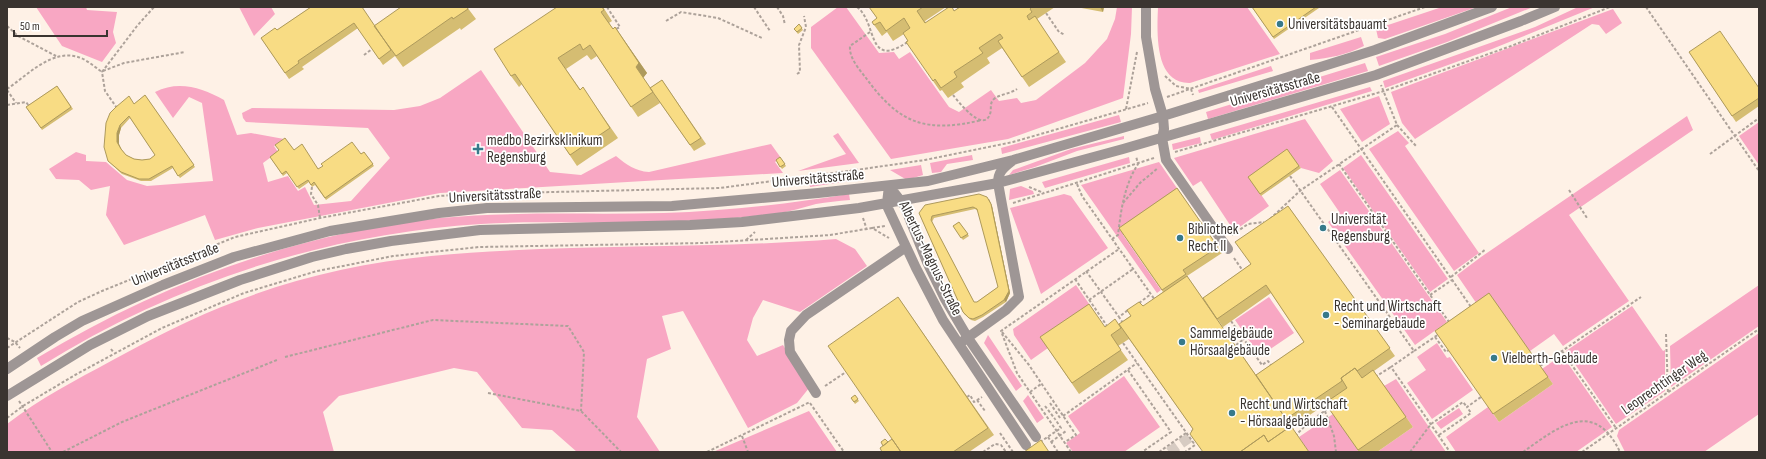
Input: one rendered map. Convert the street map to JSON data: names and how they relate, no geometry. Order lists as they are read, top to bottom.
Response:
{
  "streets": {
    "street": ["Universitätsstraße", "Albertus-Magnus-Straße"],
    "path": ["Leoprechtinger Weg"]
  },
  "crossings": [
    ["Universitätsstraße", "Albertus-Magnus-Straße"]
  ],
  "places": {
    "other": [
      "Universitätsbauamt",
      "Universität Regensburg",
      "Bibliothek Recht II",
      "Recht und Wirtschaft - Seminargebäude",
      "Sammelgebäude Hörsaalgebäude",
      "Vielberth-Gebäude",
      "Recht und Wirtschaft - Hörsaalgebäude"
    ],
    "health": ["medbo Bezirksklinikum Regensburg"]
  },
  "scale_bar": "50 m"
}
